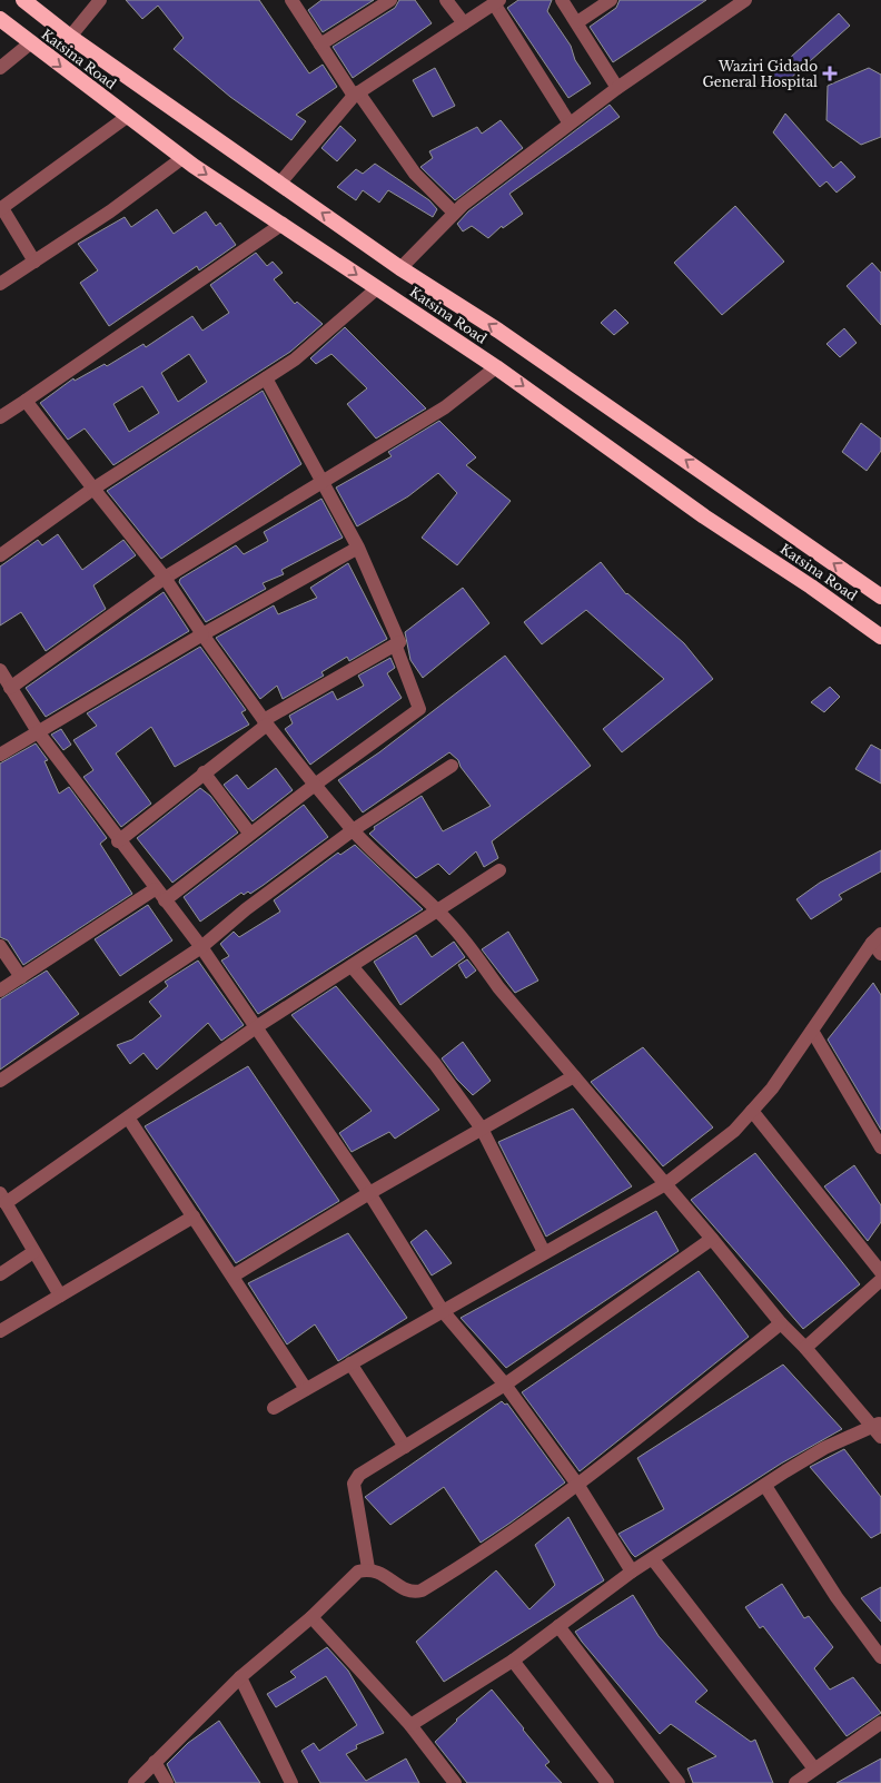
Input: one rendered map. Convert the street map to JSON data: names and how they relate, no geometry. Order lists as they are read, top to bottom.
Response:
{
  "streets": {
    "highway": ["Katsina Road"]
  },
  "places": {
    "health": ["Waziri Gidado General Hospital"]
  }
}
